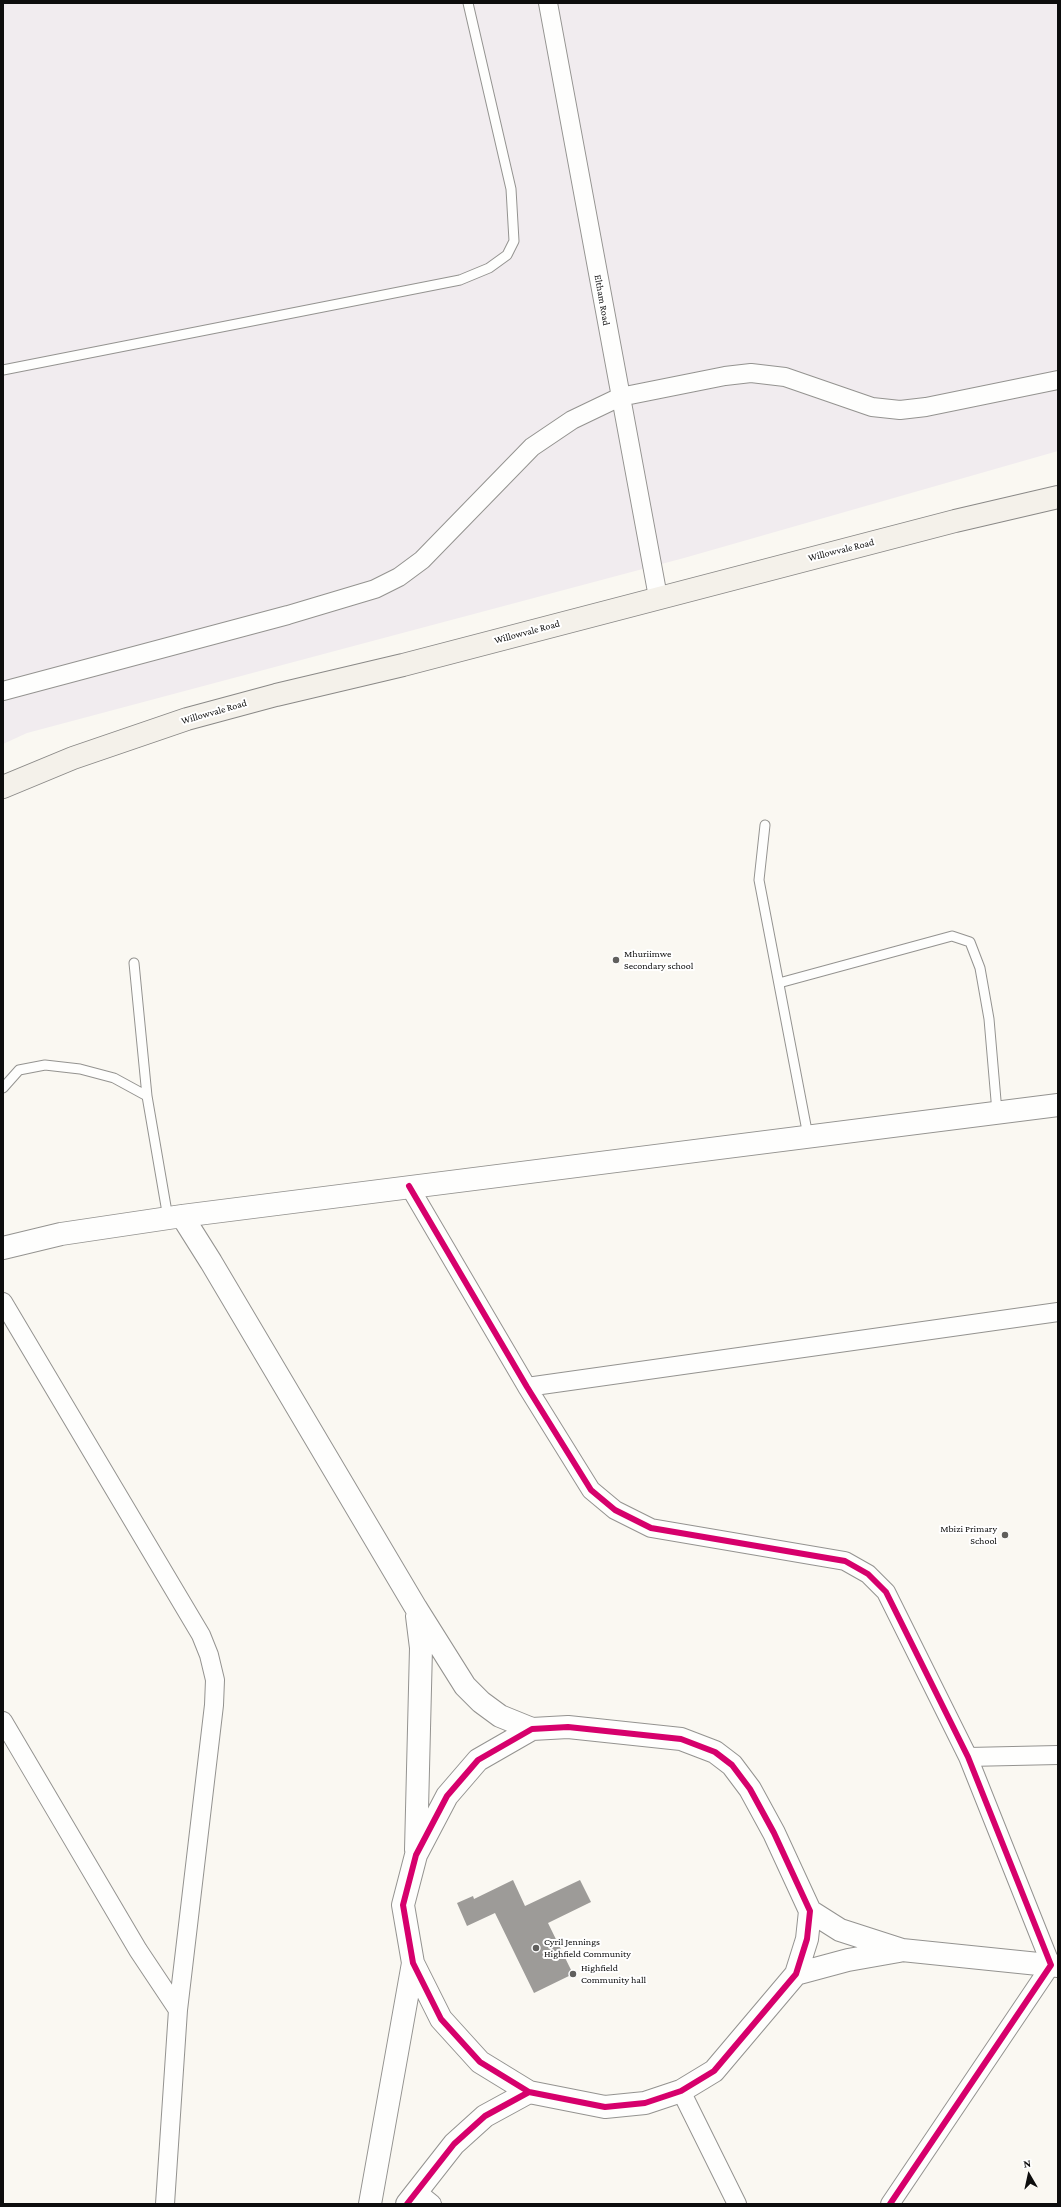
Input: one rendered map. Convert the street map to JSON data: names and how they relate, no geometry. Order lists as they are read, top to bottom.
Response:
{
  "streets": {
    "main road": ["Willowvale Road"],
    "street": ["Eltham Road"]
  },
  "crossings": [
    ["Eltham Road", "Willowvale Road"]
  ],
  "places": [
    "Mhuriimwe Secondary school",
    "Mbizi Primary School",
    "Cyril Jennings Highfield Community",
    "Highfield Community hall"
  ],
  "north": "top"
}
